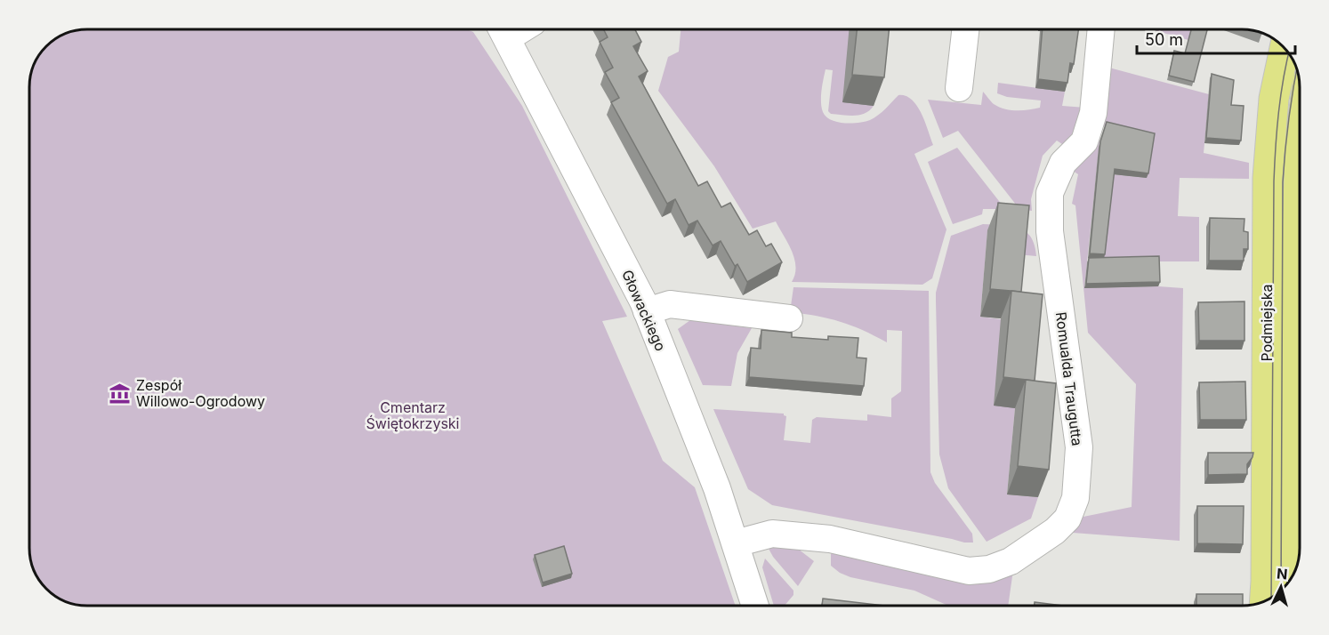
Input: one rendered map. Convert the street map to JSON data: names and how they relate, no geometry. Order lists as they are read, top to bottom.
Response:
{
  "streets": {
    "main road": ["Podmiejska"],
    "street": ["Głowackiego", "Romualda Traugutta"]
  },
  "crossings": [
    ["Głowackiego", "Romualda Traugutta"]
  ],
  "parks": ["Cmentarz Świętokrzyski"],
  "places": {
    "museum": ["Zespół Willowo-Ogrodowy"]
  },
  "scale_bar": "50 m",
  "north": "top"
}
